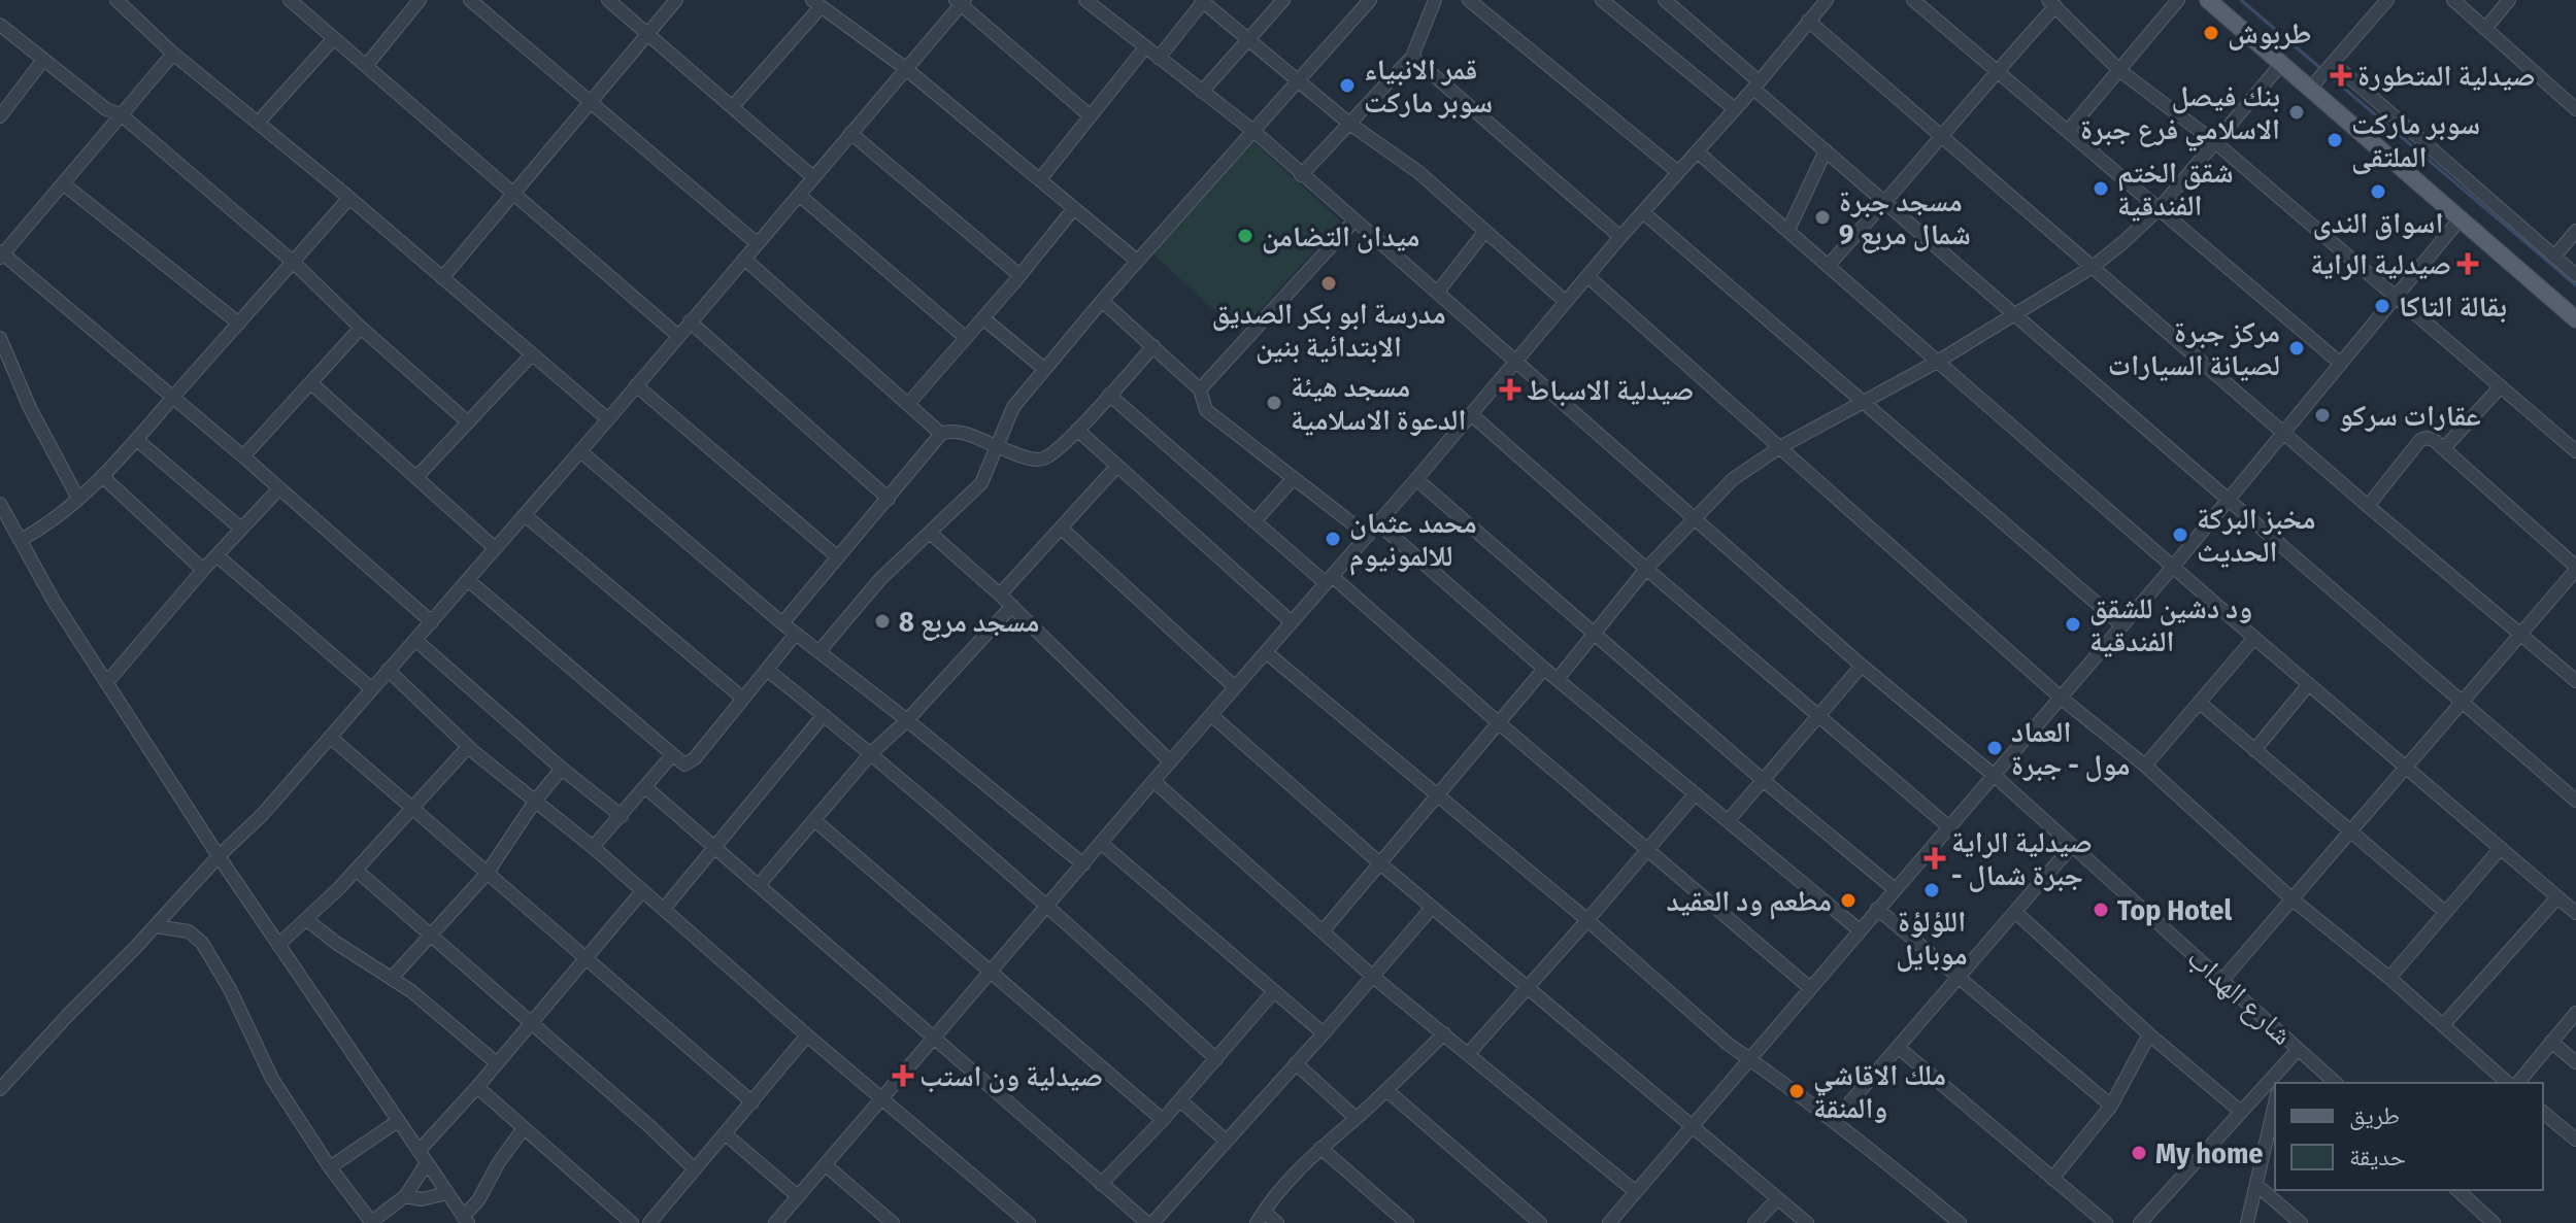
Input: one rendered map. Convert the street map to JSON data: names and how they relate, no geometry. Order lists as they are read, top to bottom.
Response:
{
  "streets": {
    "street": ["شارع الهداب"]
  },
  "places": {
    "other": [
      "طربوش",
      "قمر الانبياء سوبر ماركت",
      "بنك فيصل الاسلامي فرع جبرة",
      "سوبر ماركت الملتقى",
      "شقق الختم الفندقية",
      "اسواق الندى",
      "مسجد جبرة شمال مربع 9",
      "ميدان التضامن",
      "مدرسة ابو بكر الصديق الابتدائية بنين",
      "بقالة التاكا",
      "مركز جبرة لصيانة السيارات",
      "مسجد هيئة الدعوة الاسلامية",
      "عقارات سركو",
      "مخبز البركة الحديث",
      "محمد عثمان للالمونيوم",
      "مسجد مربع 8",
      "ود دشين للشقق الفندقية",
      "العماد مول - جبرة",
      "اللؤلؤة موبايل",
      "مطعم ود العقيد",
      "Top Hotel",
      "ملك الاقاشي والمنقة",
      "My home"
    ],
    "health": [
      "صيدلية المتطورة",
      "صيدلية الراية",
      "صيدلية الاسباط",
      "صيدلية الراية - جبرة شمال",
      "صيدلية ون استب"
    ]
  },
  "legend": ["طريق", "حديقة"]
}
